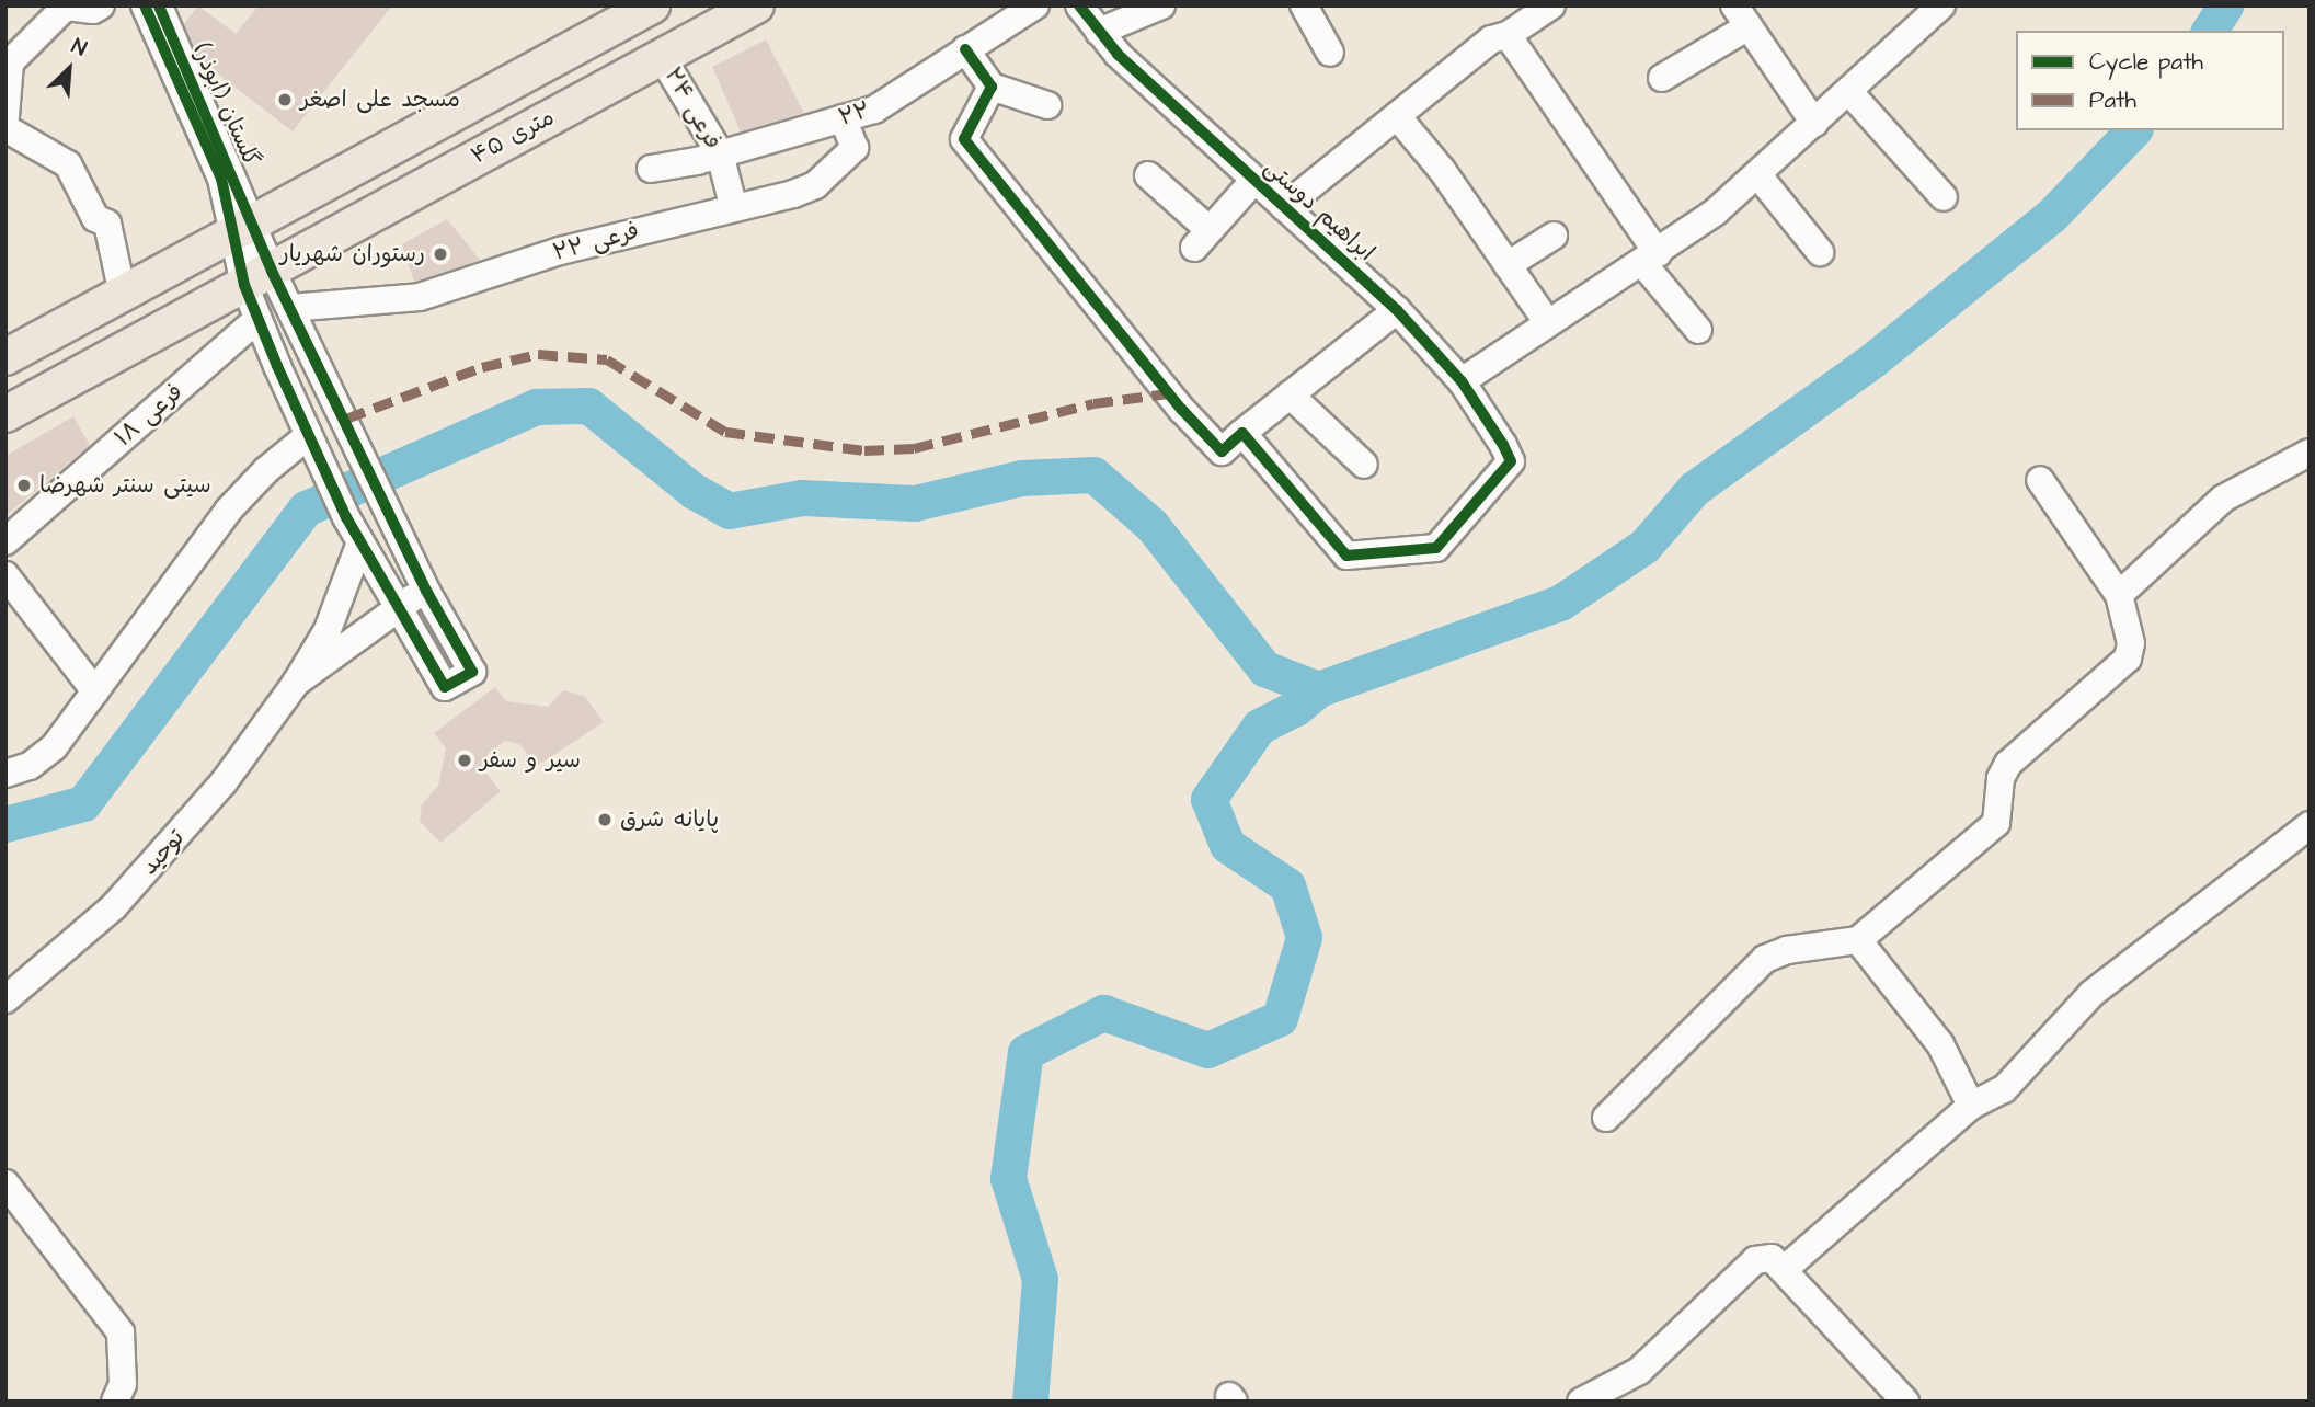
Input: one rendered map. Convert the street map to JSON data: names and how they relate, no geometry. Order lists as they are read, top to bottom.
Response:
{
  "streets": {
    "main road": ["۴۵ متری"],
    "street": [
      "گلستان (ابوذر)",
      "فرعی ۲۴",
      "۲۲",
      "ابراهیم دوستی",
      "فرعی ۲۲",
      "فرعی ۱۸",
      "توحید"
    ]
  },
  "crossings": [
    ["گلستان (ابوذر)", "۴۵ متری"],
    ["فرعی ۲۴", "۲۲"],
    ["فرعی ۲۴", "۴۵ متری"],
    ["فرعی ۲۴", "فرعی ۲۲"],
    ["۲۲", "فرعی ۲۲"]
  ],
  "places": [
    "مسجد علی اصغر",
    "رستوران شهریار",
    "سیتی سنتر شهرضا",
    "سیر و سفر",
    "پایانه شرق"
  ],
  "legend": ["Cycle path", "Path"],
  "north": "top right"
}
